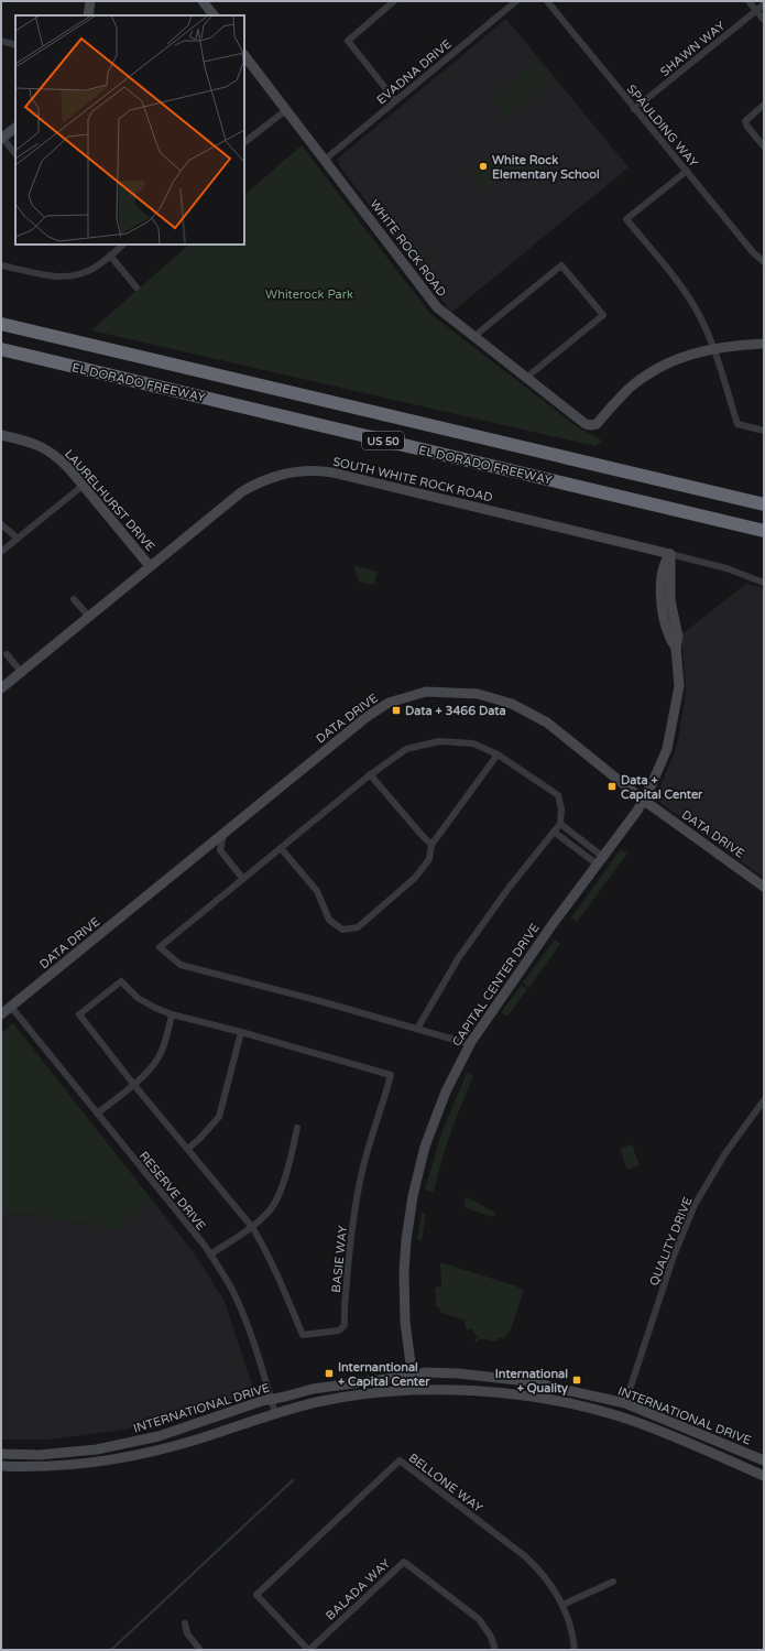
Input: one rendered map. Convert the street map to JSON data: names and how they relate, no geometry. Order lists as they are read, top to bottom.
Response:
{
  "streets": {
    "highway": ["EL DORADO FREEWAY", "US 50"],
    "street": [
      "SHAWN WAY",
      "EVADNA DRIVE",
      "SPAULDING WAY",
      "WHITE ROCK ROAD",
      "SOUTH WHITE ROCK ROAD",
      "LAURELHURST DRIVE",
      "DATA DRIVE",
      "CAPITAL CENTER DRIVE",
      "RESERVE DRIVE",
      "QUALITY DRIVE",
      "BASIE WAY",
      "INTERNATIONAL DRIVE",
      "BELLONE WAY",
      "BALADA WAY"
    ]
  },
  "crossings": [
    ["SHAWN WAY", "SPAULDING WAY"],
    ["EVADNA DRIVE", "WHITE ROCK ROAD"],
    ["SOUTH WHITE ROCK ROAD", "LAURELHURST DRIVE"],
    ["SOUTH WHITE ROCK ROAD", "CAPITAL CENTER DRIVE"],
    ["DATA DRIVE", "CAPITAL CENTER DRIVE"],
    ["DATA DRIVE", "RESERVE DRIVE"],
    ["CAPITAL CENTER DRIVE", "INTERNATIONAL DRIVE"],
    ["RESERVE DRIVE", "INTERNATIONAL DRIVE"],
    ["QUALITY DRIVE", "INTERNATIONAL DRIVE"],
    ["BELLONE WAY", "BALADA WAY"]
  ],
  "parks": ["Whiterock Park"],
  "places": {
    "other": ["White Rock Elementary School"],
    "transit": [
      "Data + 3466 Data",
      "Data + Capital Center",
      "Internantional + Capital Center",
      "International + Quality"
    ]
  }
}
